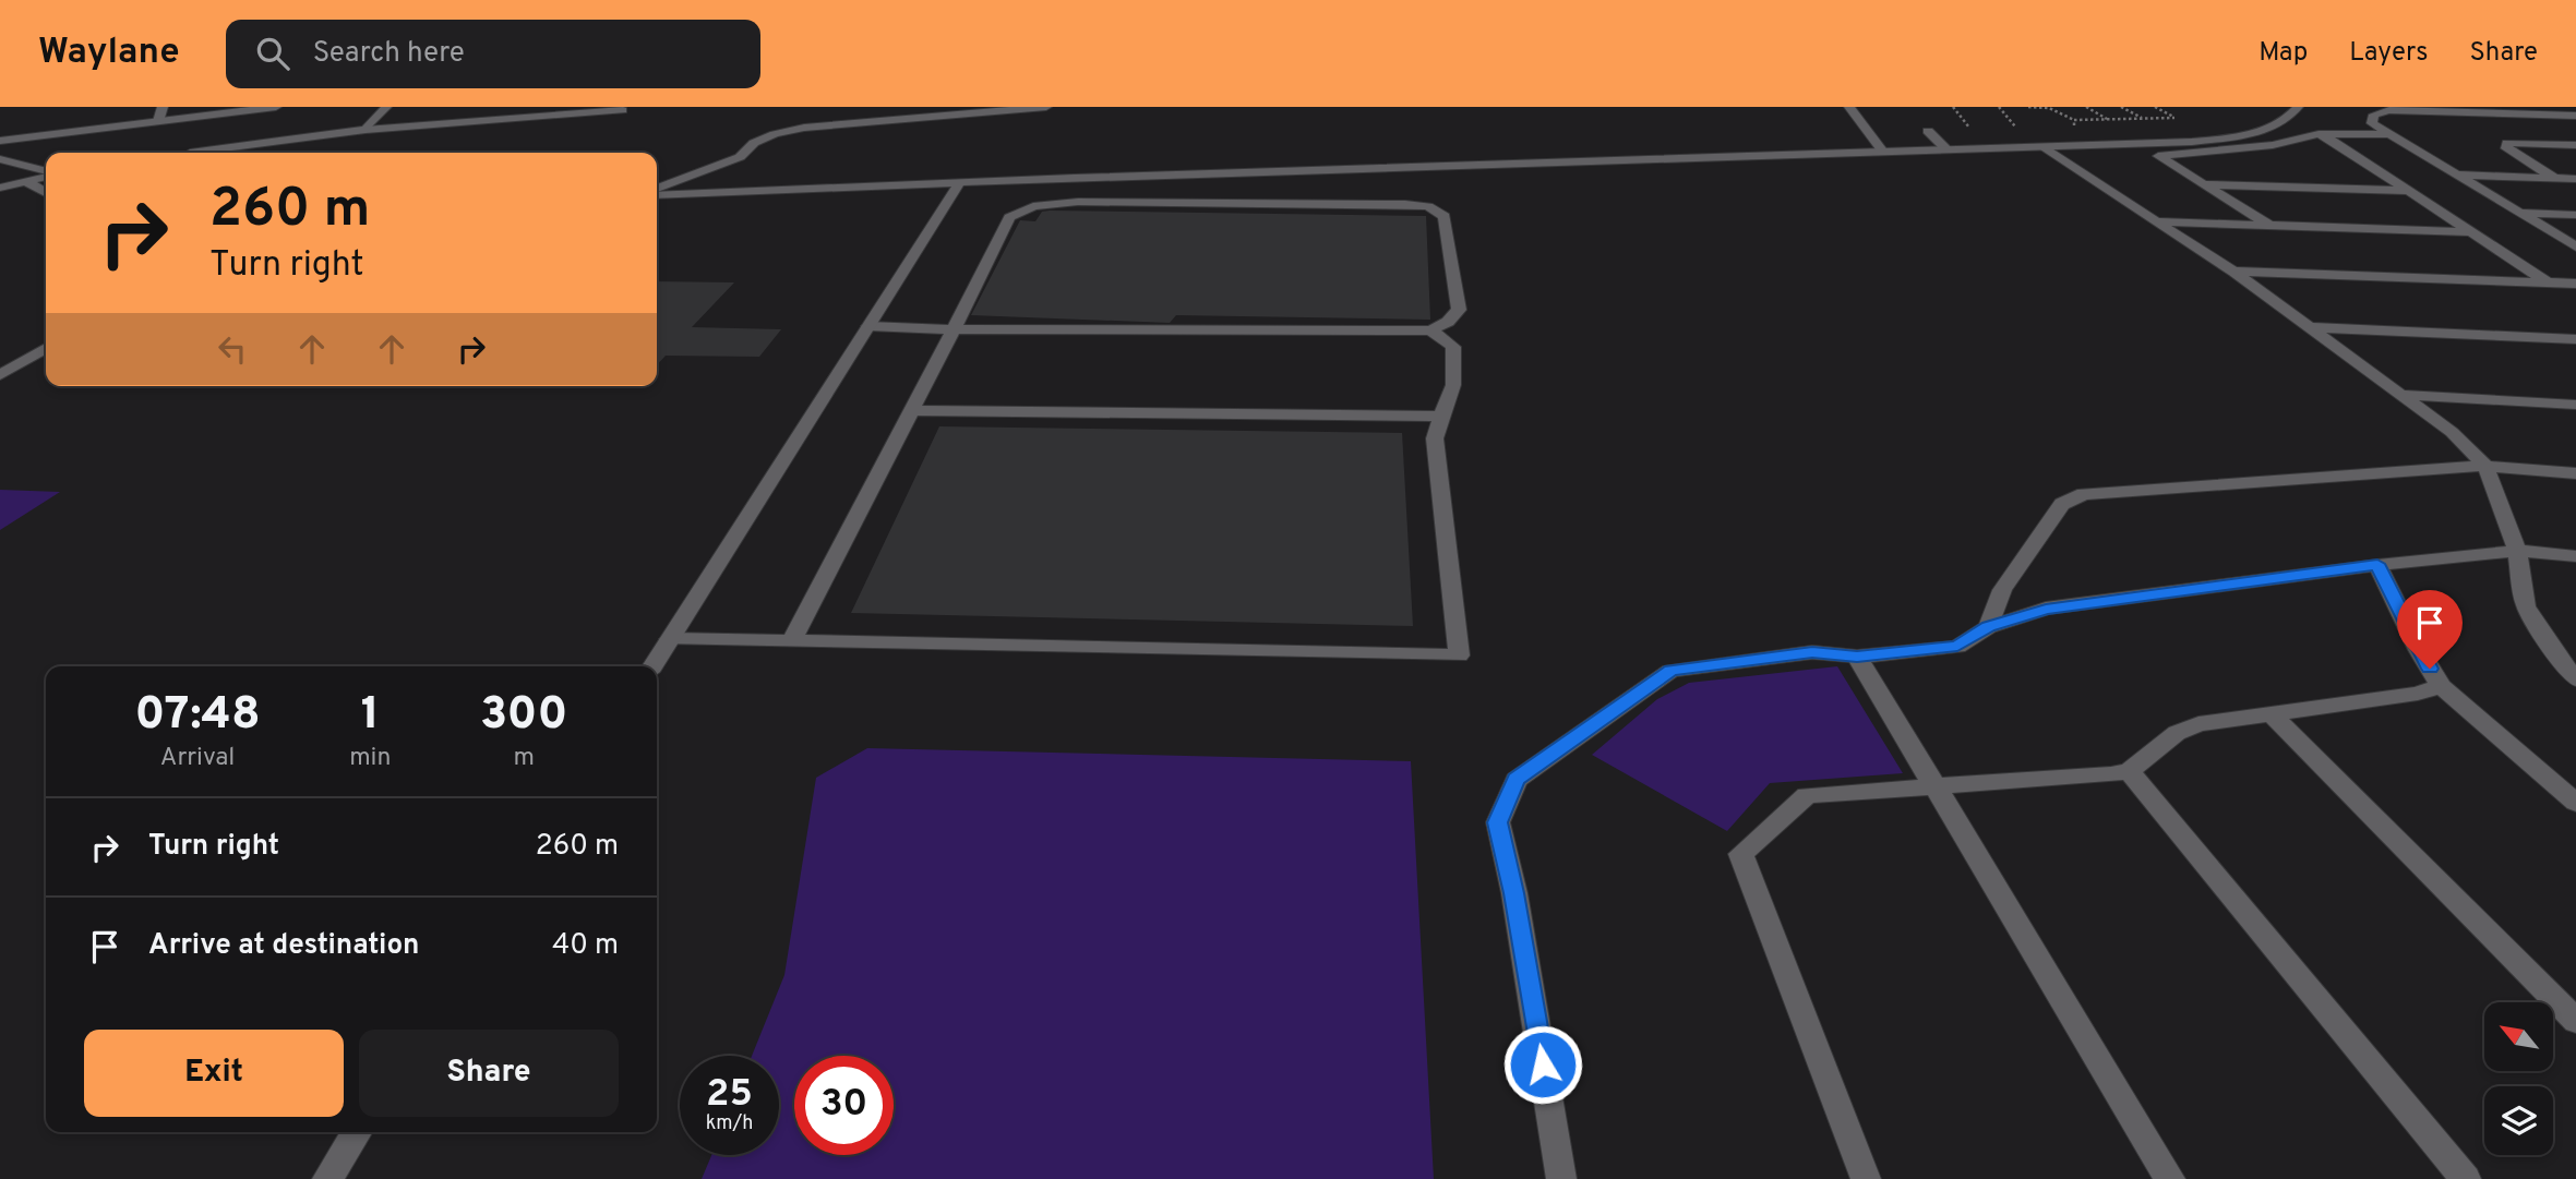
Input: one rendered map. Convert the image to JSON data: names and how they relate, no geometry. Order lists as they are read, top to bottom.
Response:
{
  "north": "top left",
  "page": {
    "header": "Waylane",
    "search": "Search here",
    "nav": ["Map", "Layers", "Share"],
    "turn": ["260 m", "Turn right"],
    "eta": [
      "07:48",
      "Arrival",
      "1",
      "min",
      "300",
      "m"
    ],
    "list": [
      {
        "name": "Turn right",
        "value": "260 m"
      },
      {
        "name": "Arrive at destination",
        "value": "40 m"
      }
    ],
    "buttons": ["Exit", "Share"],
    "speed": "25 km/h",
    "limit": "30"
  }
}
